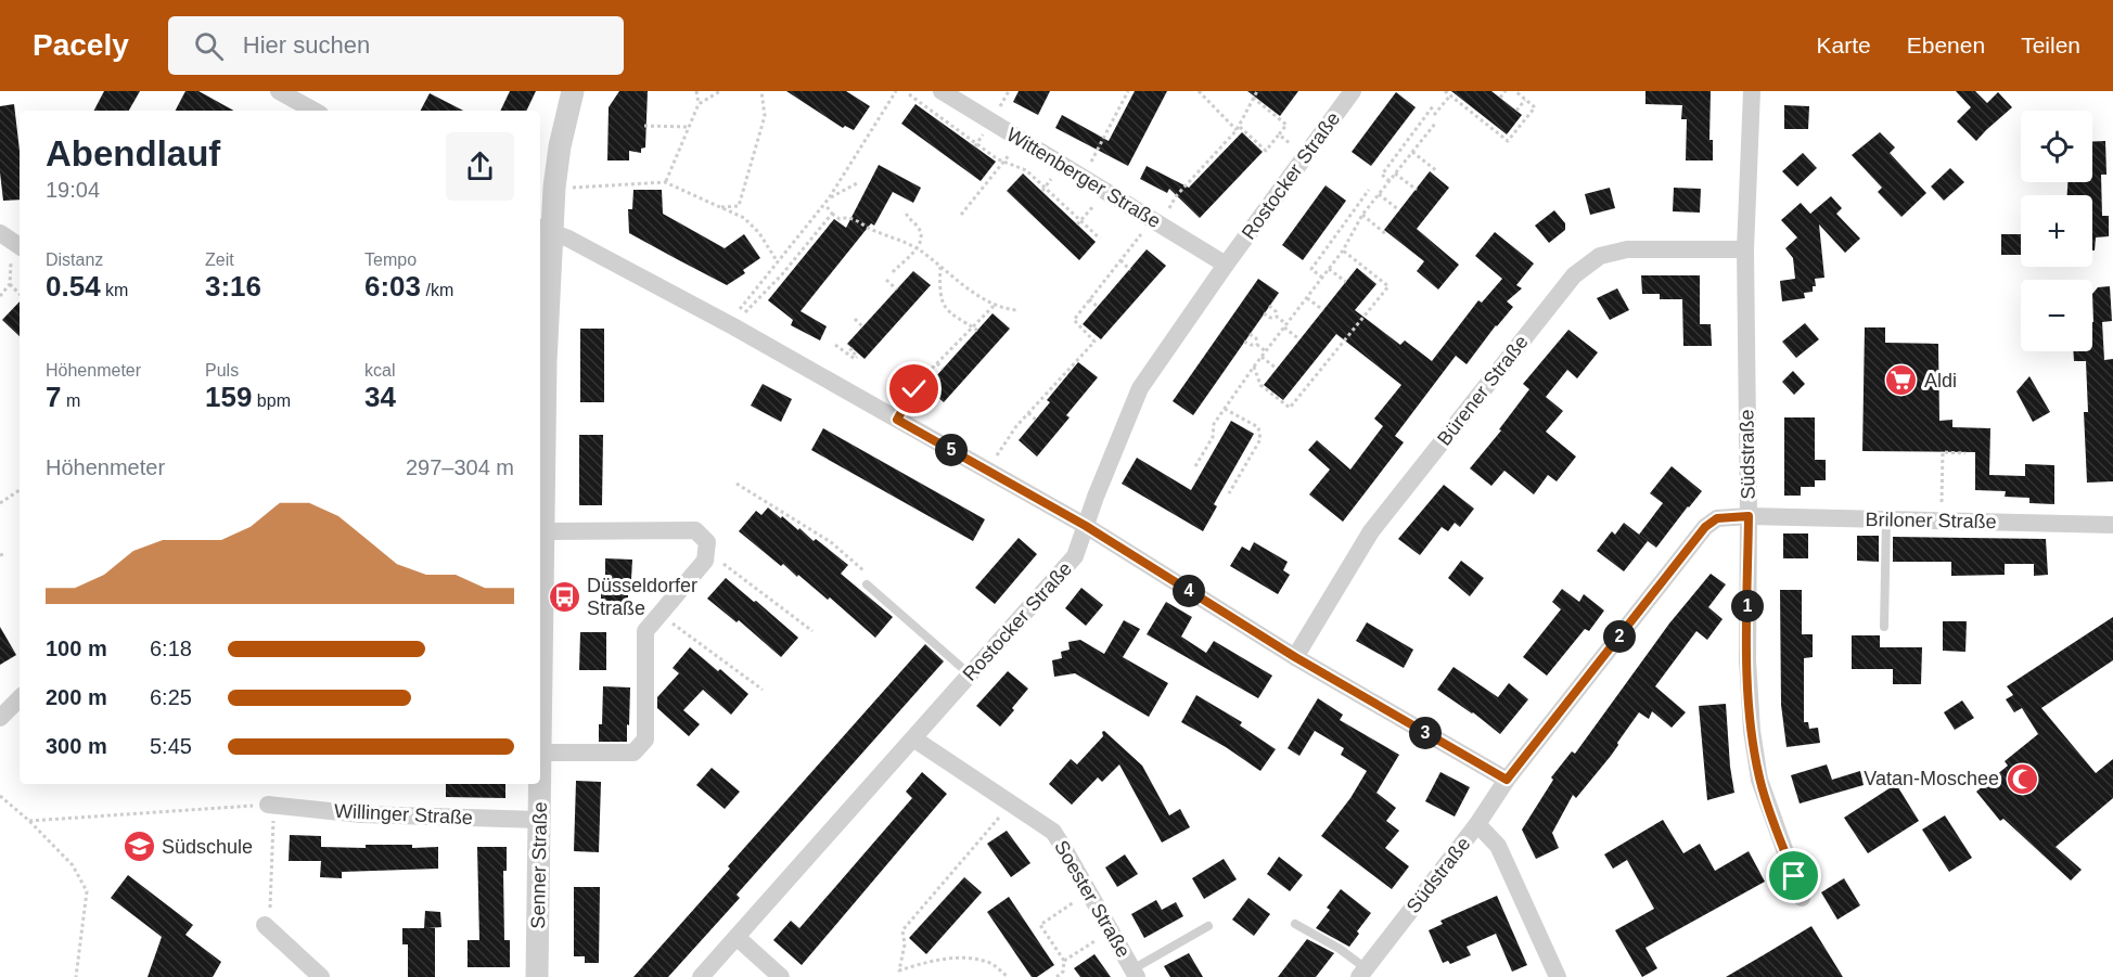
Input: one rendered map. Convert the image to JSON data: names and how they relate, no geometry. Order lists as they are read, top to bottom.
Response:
{
  "streets": {
    "street": [
      "Rostocker Straße",
      "Wittenberger Straße",
      "Bürener Straße",
      "Südstraße",
      "Briloner Straße",
      "Willinger Straße",
      "Senner Straße",
      "Soester Straße"
    ]
  },
  "crossings": [
    ["Rostocker Straße", "Wittenberger Straße"],
    ["Rostocker Straße", "Soester Straße"],
    ["Bürener Straße", "Südstraße"],
    ["Südstraße", "Briloner Straße"],
    ["Willinger Straße", "Senner Straße"]
  ],
  "places": {
    "supermarket": ["Aldi"],
    "bus stop": ["Düsseldorfer Straße"],
    "mosque": ["Vatan-Moschee"],
    "school or university": ["Südschule"]
  },
  "page": {
    "header": "Pacely",
    "search": "Hier suchen",
    "nav": ["Karte", "Ebenen", "Teilen"],
    "map_buttons": ["+", "−"],
    "heading": ["Abendlauf", "19:04"],
    "stats": [
      ["Distanz", "0.54 km"],
      ["Zeit", "3:16"],
      ["Tempo", "6:03 /km"],
      ["Höhenmeter", "7 m"],
      ["Puls", "159 bpm"],
      ["kcal", "34"]
    ],
    "pins": [
      "5",
      "4",
      "1",
      "2",
      "3"
    ],
    "chart": ["Höhenmeter", "297–304 m"],
    "list": [
      {
        "name": "100 m",
        "note": "6:18"
      },
      {
        "name": "200 m",
        "note": "6:25"
      },
      {
        "name": "300 m",
        "note": "5:45"
      }
    ]
  }
}
